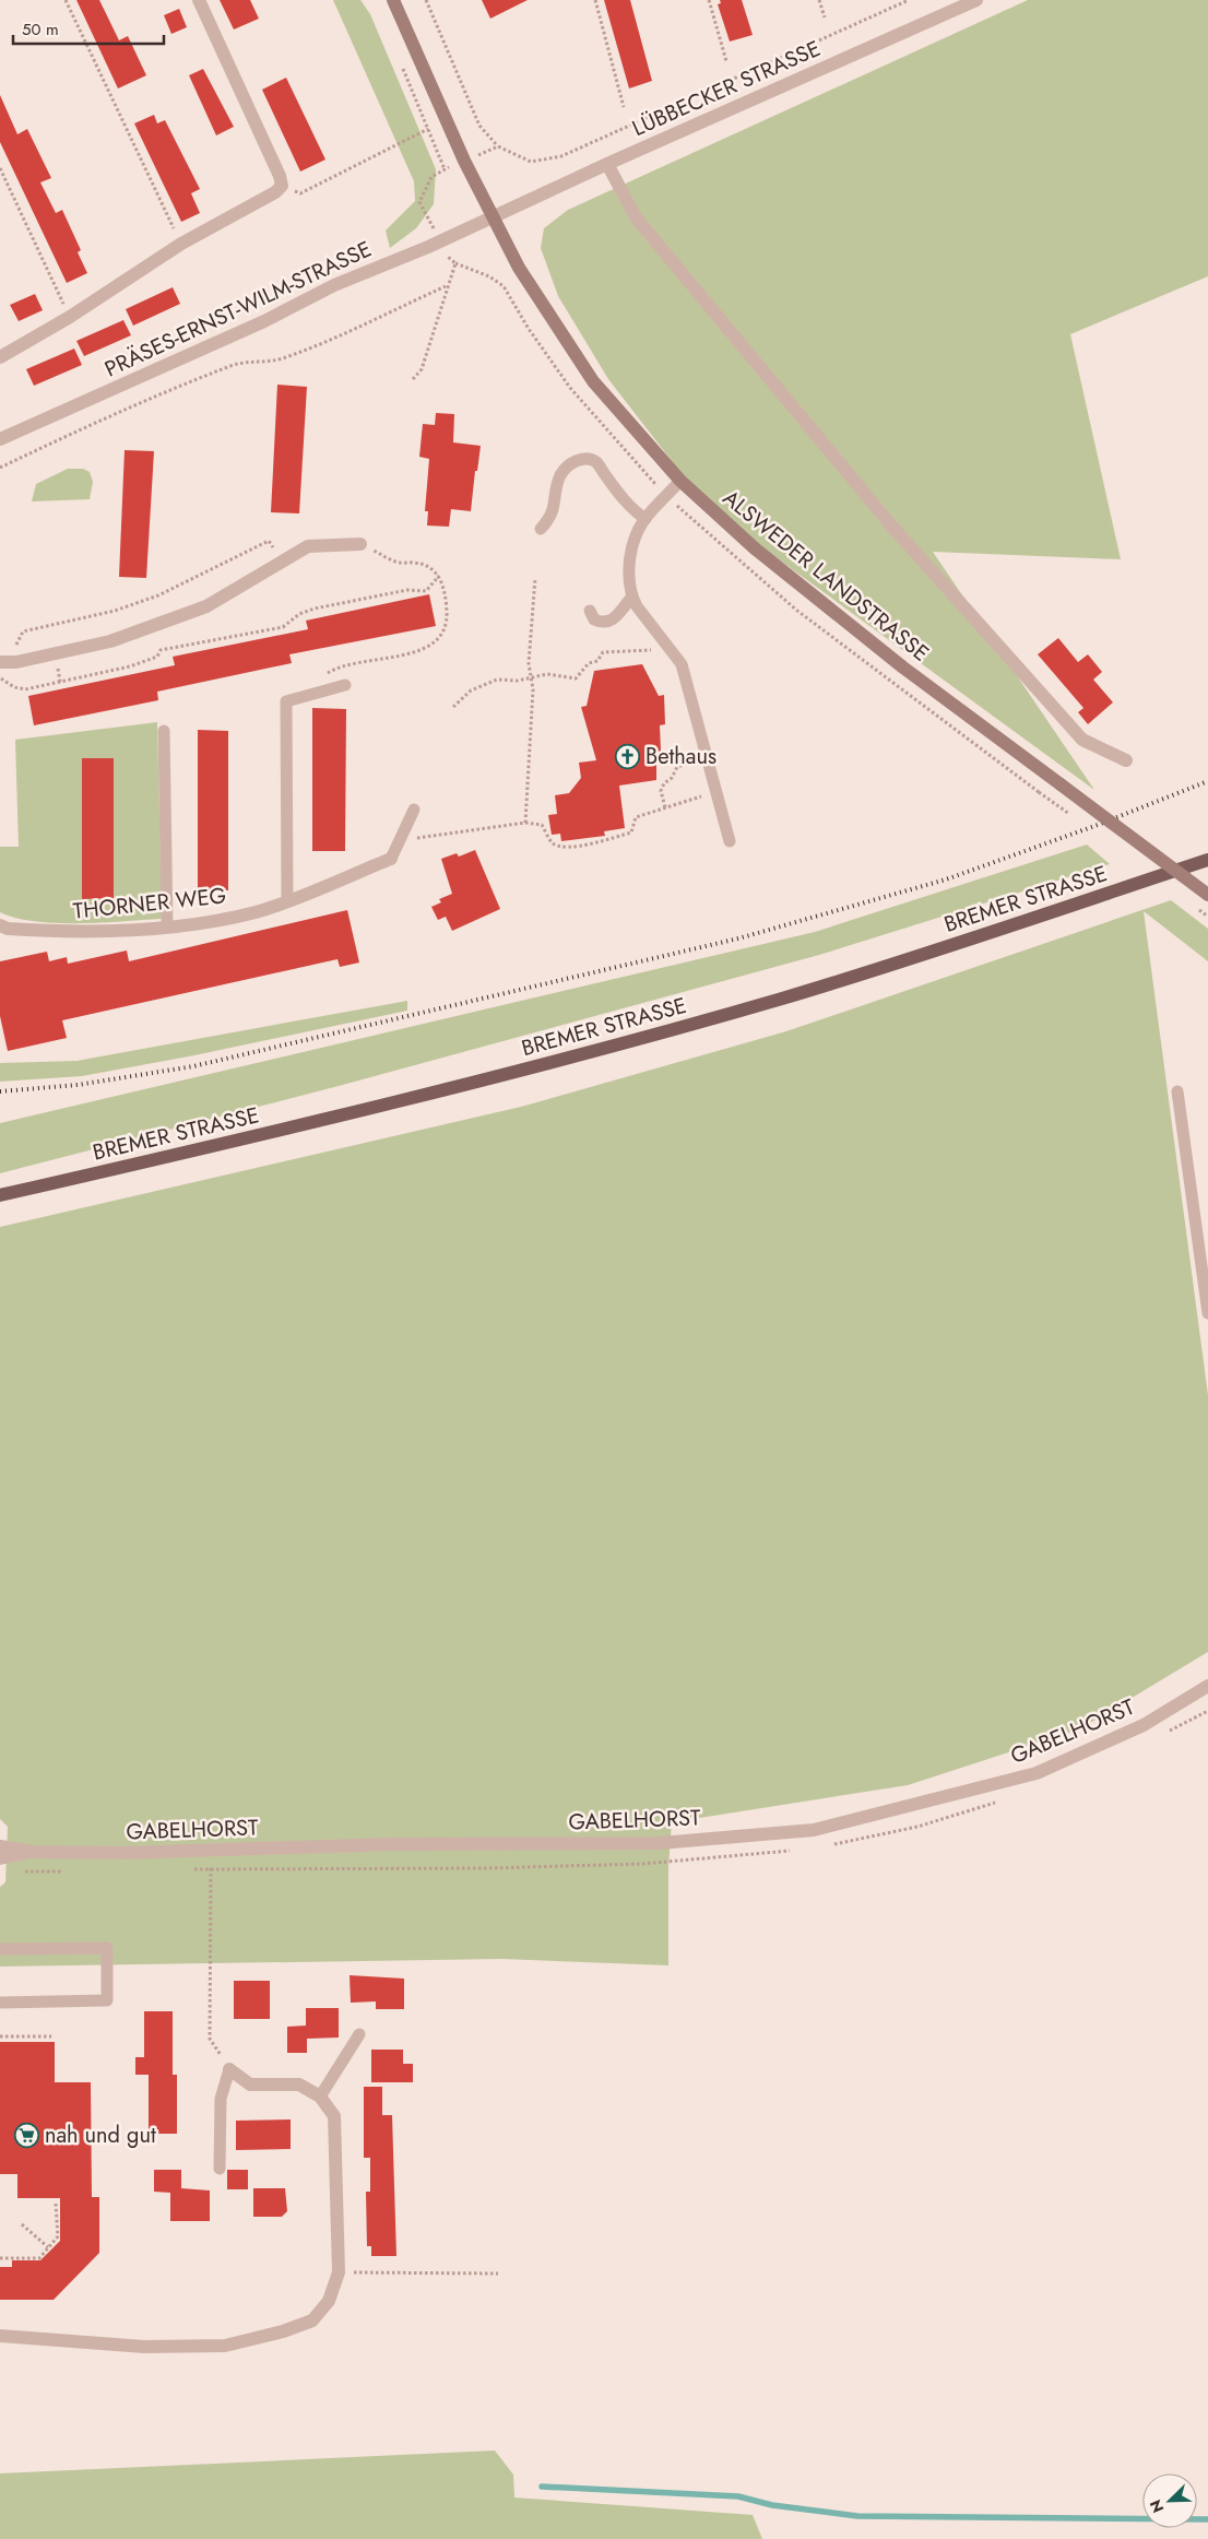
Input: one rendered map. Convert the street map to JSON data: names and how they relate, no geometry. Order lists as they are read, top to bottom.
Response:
{
  "streets": {
    "main road": ["ALSWEDER LANDSTRASSE", "BREMER STRASSE"],
    "street": [
      "LÜBBECKER STRASSE",
      "PRÄSES-ERNST-WILM-STRASSE",
      "THORNER WEG",
      "GABELHORST"
    ]
  },
  "crossings": [
    ["LÜBBECKER STRASSE", "PRÄSES-ERNST-WILM-STRASSE"],
    ["LÜBBECKER STRASSE", "ALSWEDER LANDSTRASSE"],
    ["PRÄSES-ERNST-WILM-STRASSE", "ALSWEDER LANDSTRASSE"]
  ],
  "places": {
    "church": ["Bethaus"],
    "supermarket": ["nah und gut"]
  },
  "scale_bar": "50 m",
  "north": "bottom left"
}
